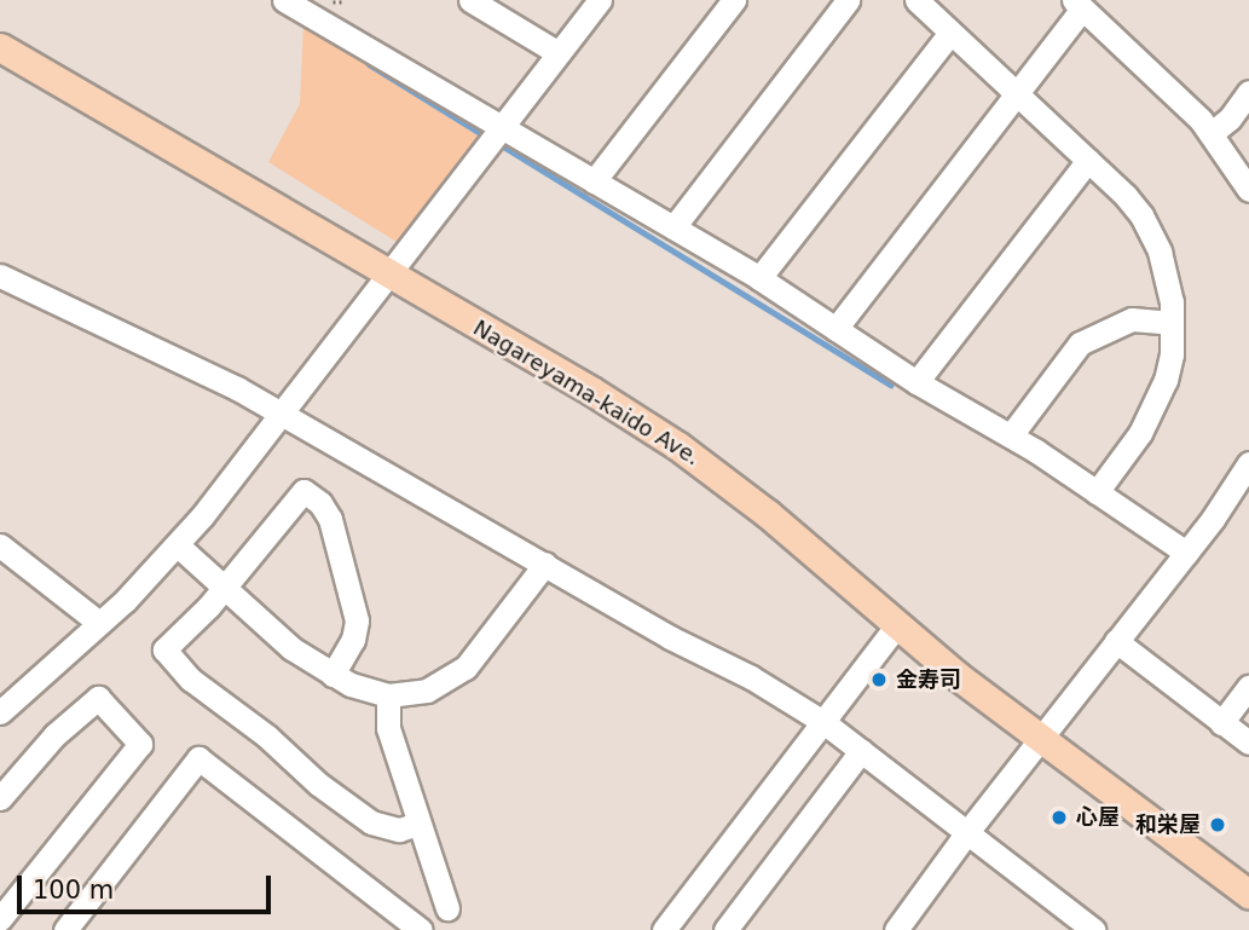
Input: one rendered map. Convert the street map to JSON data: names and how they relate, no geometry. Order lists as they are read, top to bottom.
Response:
{
  "streets": {
    "main road": ["Nagareyama-kaido Ave."]
  },
  "places": ["金寿司", "心屋", "和栄屋"],
  "scale_bar": "100 m"
}
